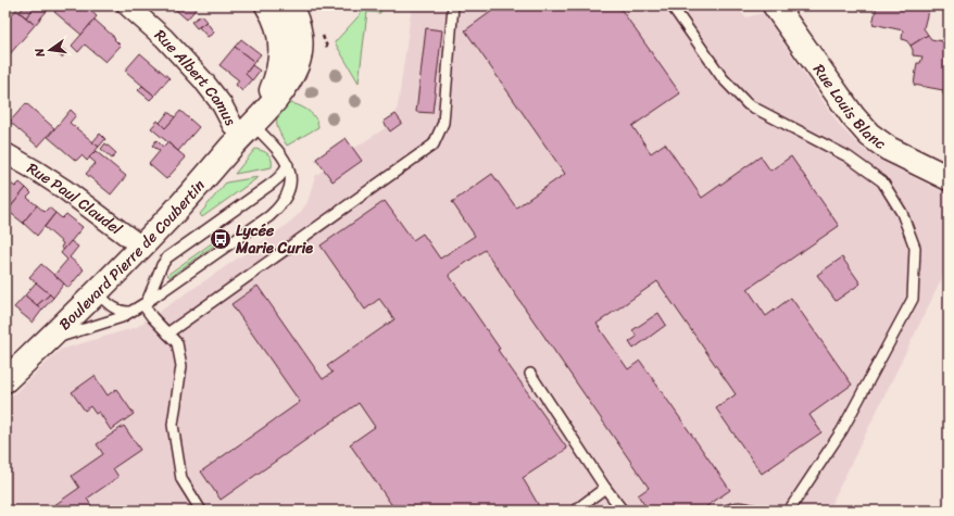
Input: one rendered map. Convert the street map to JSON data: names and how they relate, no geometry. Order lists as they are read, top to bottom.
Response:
{
  "streets": {
    "street": [
      "Rue Albert Camus",
      "Rue Louis Blanc",
      "Rue Paul Claudel",
      "Boulevard Pierre de Coubertin"
    ]
  },
  "crossings": [
    ["Rue Albert Camus", "Boulevard Pierre de Coubertin"],
    ["Rue Paul Claudel", "Boulevard Pierre de Coubertin"]
  ],
  "places": {
    "bus stop": ["Lycée Marie Curie"]
  },
  "north": "left"
}
